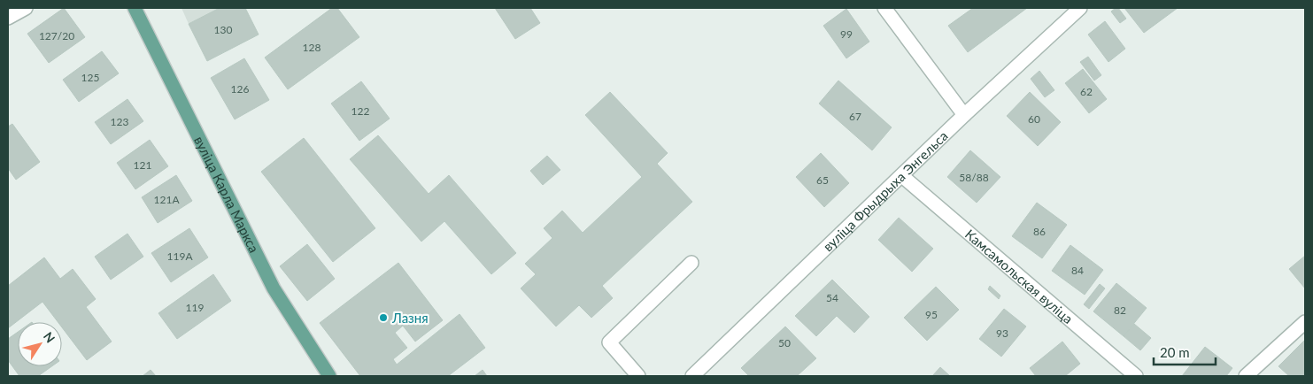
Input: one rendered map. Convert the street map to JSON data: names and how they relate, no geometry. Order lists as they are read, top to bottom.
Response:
{
  "streets": {
    "main road": ["вуліца Карла Маркса"],
    "street": ["вуліца Фрыдрыха Энгельса", "Камсамольская вуліца"]
  },
  "crossings": [
    ["вуліца Фрыдрыха Энгельса", "Камсамольская вуліца"]
  ],
  "places": ["Лазня"],
  "house_numbers": [
    "130",
    "99",
    "127/20",
    "128",
    "125",
    "126",
    "62",
    "122",
    "67",
    "60",
    "123",
    "121",
    "58/88",
    "65",
    "121А",
    "86",
    "119А",
    "84",
    "54",
    "119",
    "82",
    "95",
    "93",
    "50"
  ],
  "scale_bar": "20 m",
  "north": "top right"
}
